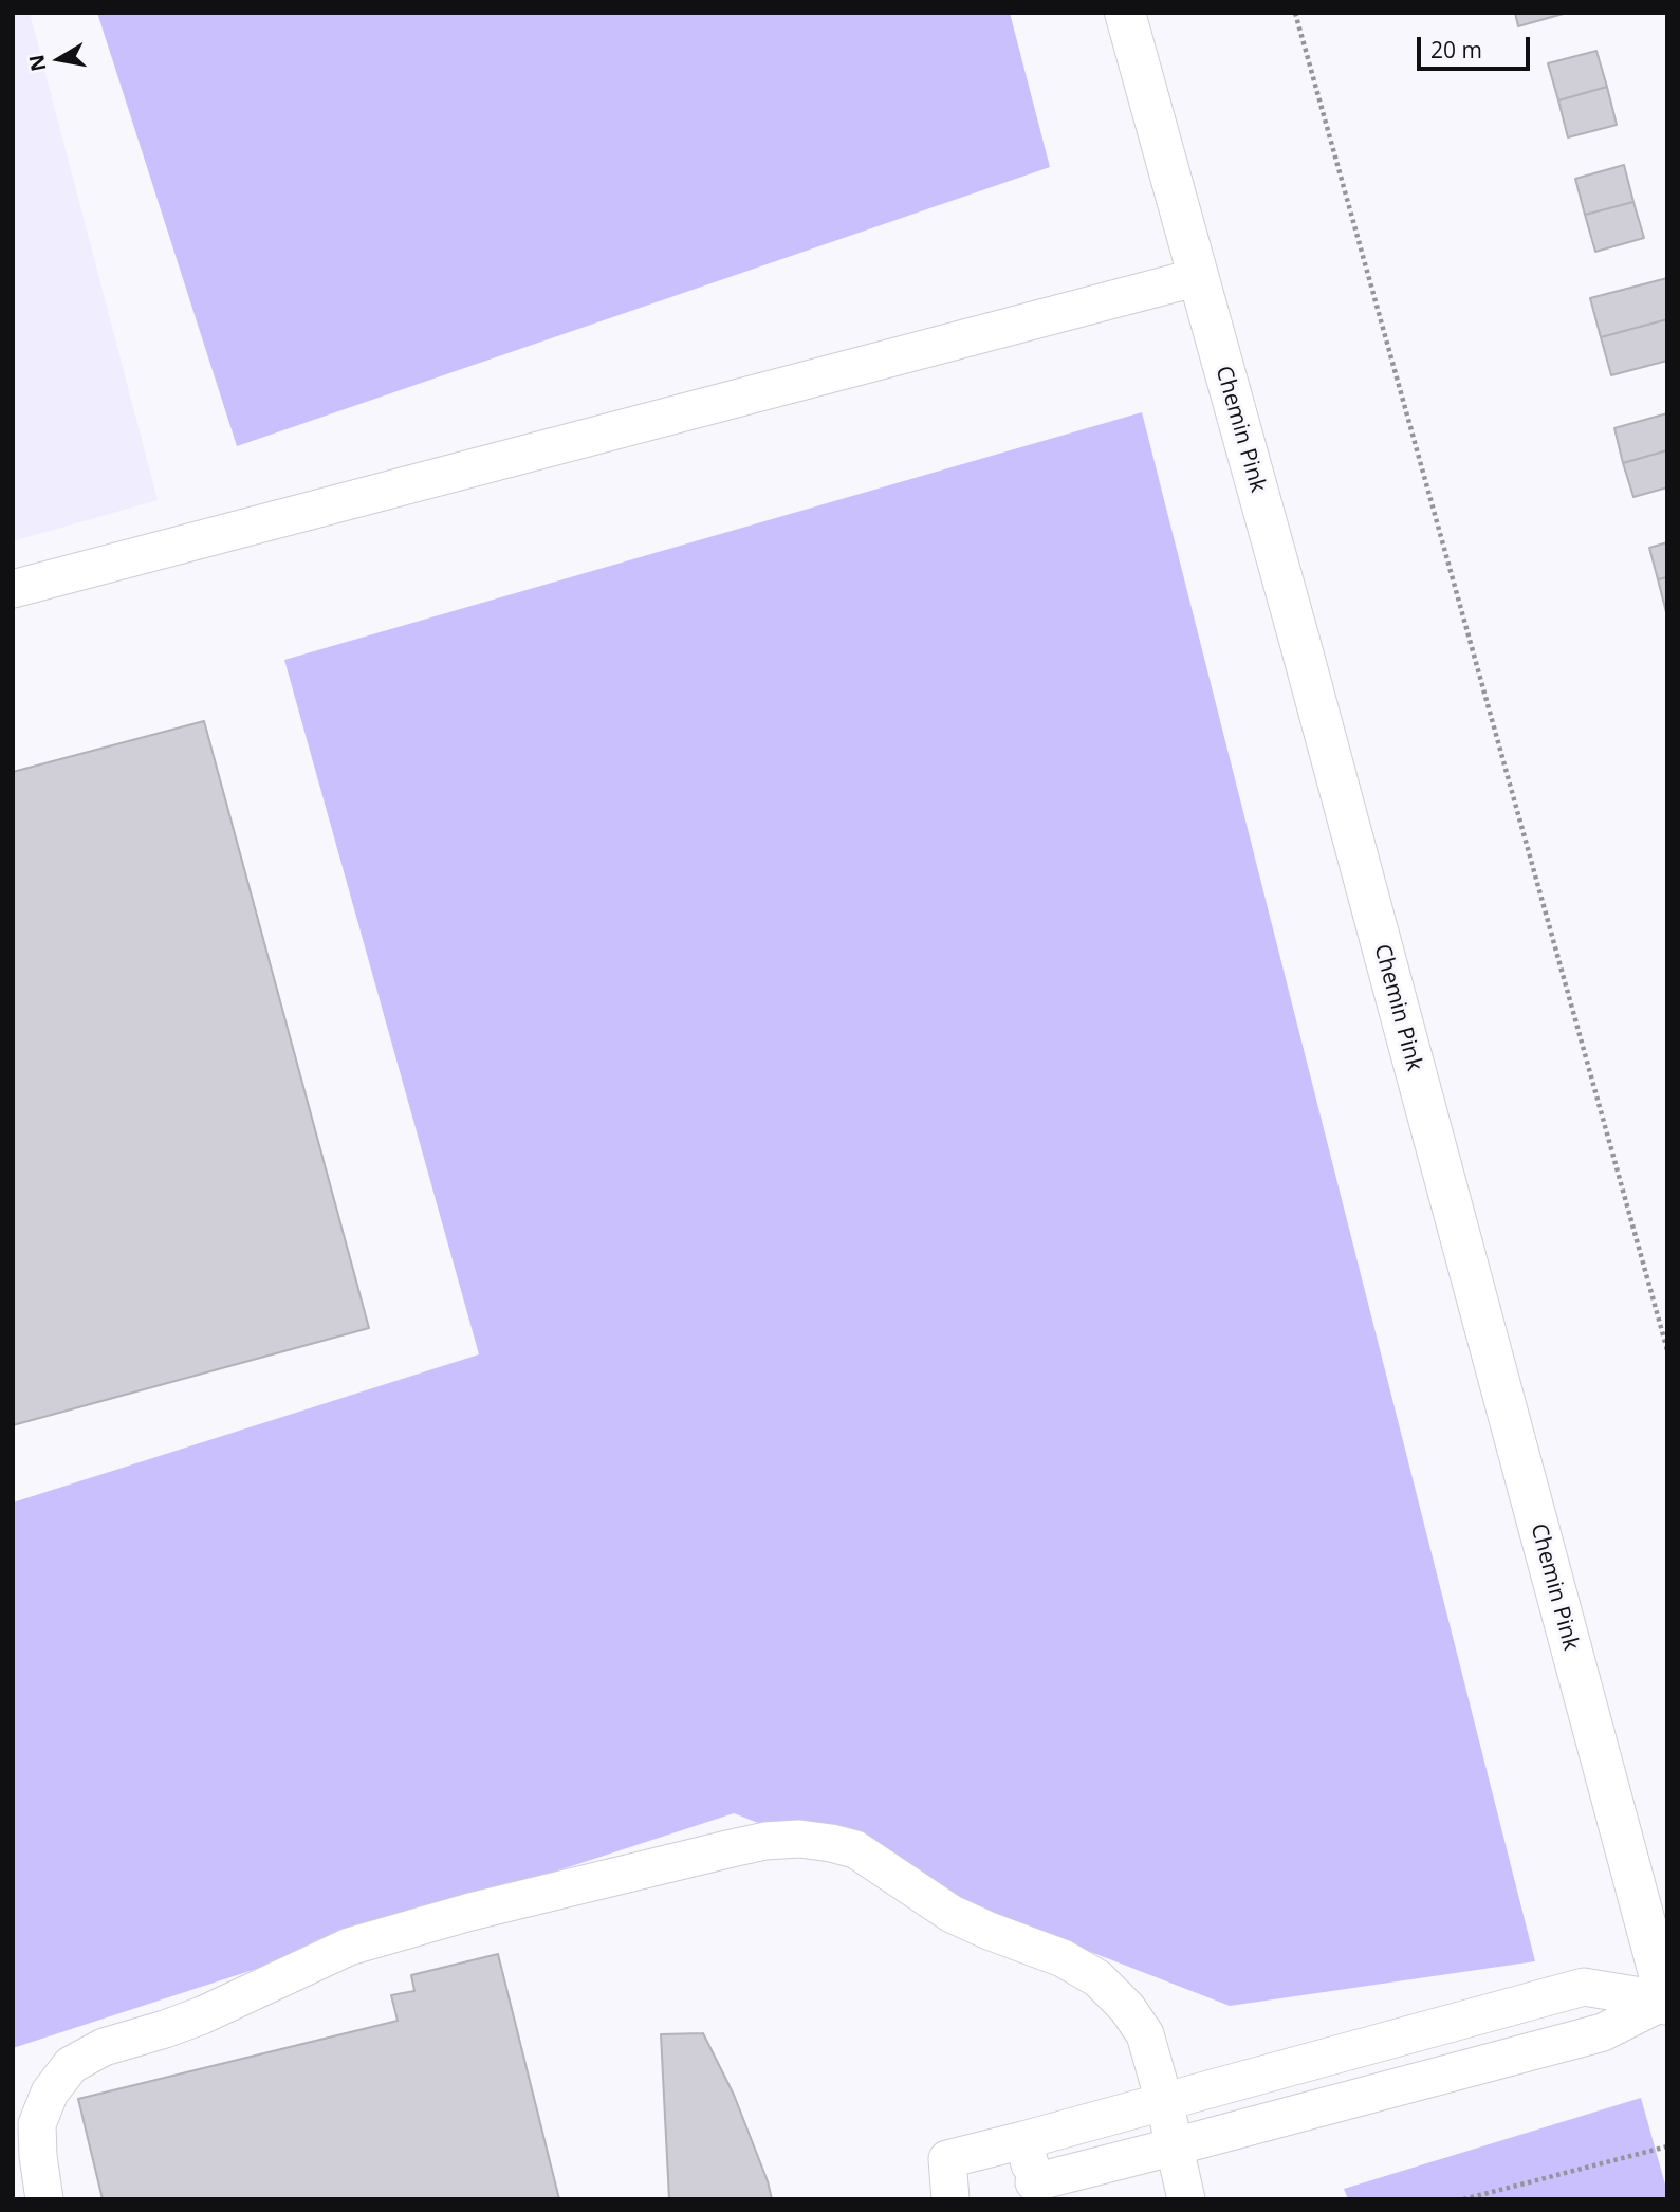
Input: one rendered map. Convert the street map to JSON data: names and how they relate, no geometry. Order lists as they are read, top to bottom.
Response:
{
  "streets": {
    "main road": ["Chemin Pink"]
  },
  "scale_bar": "20 m",
  "north": "left"
}
